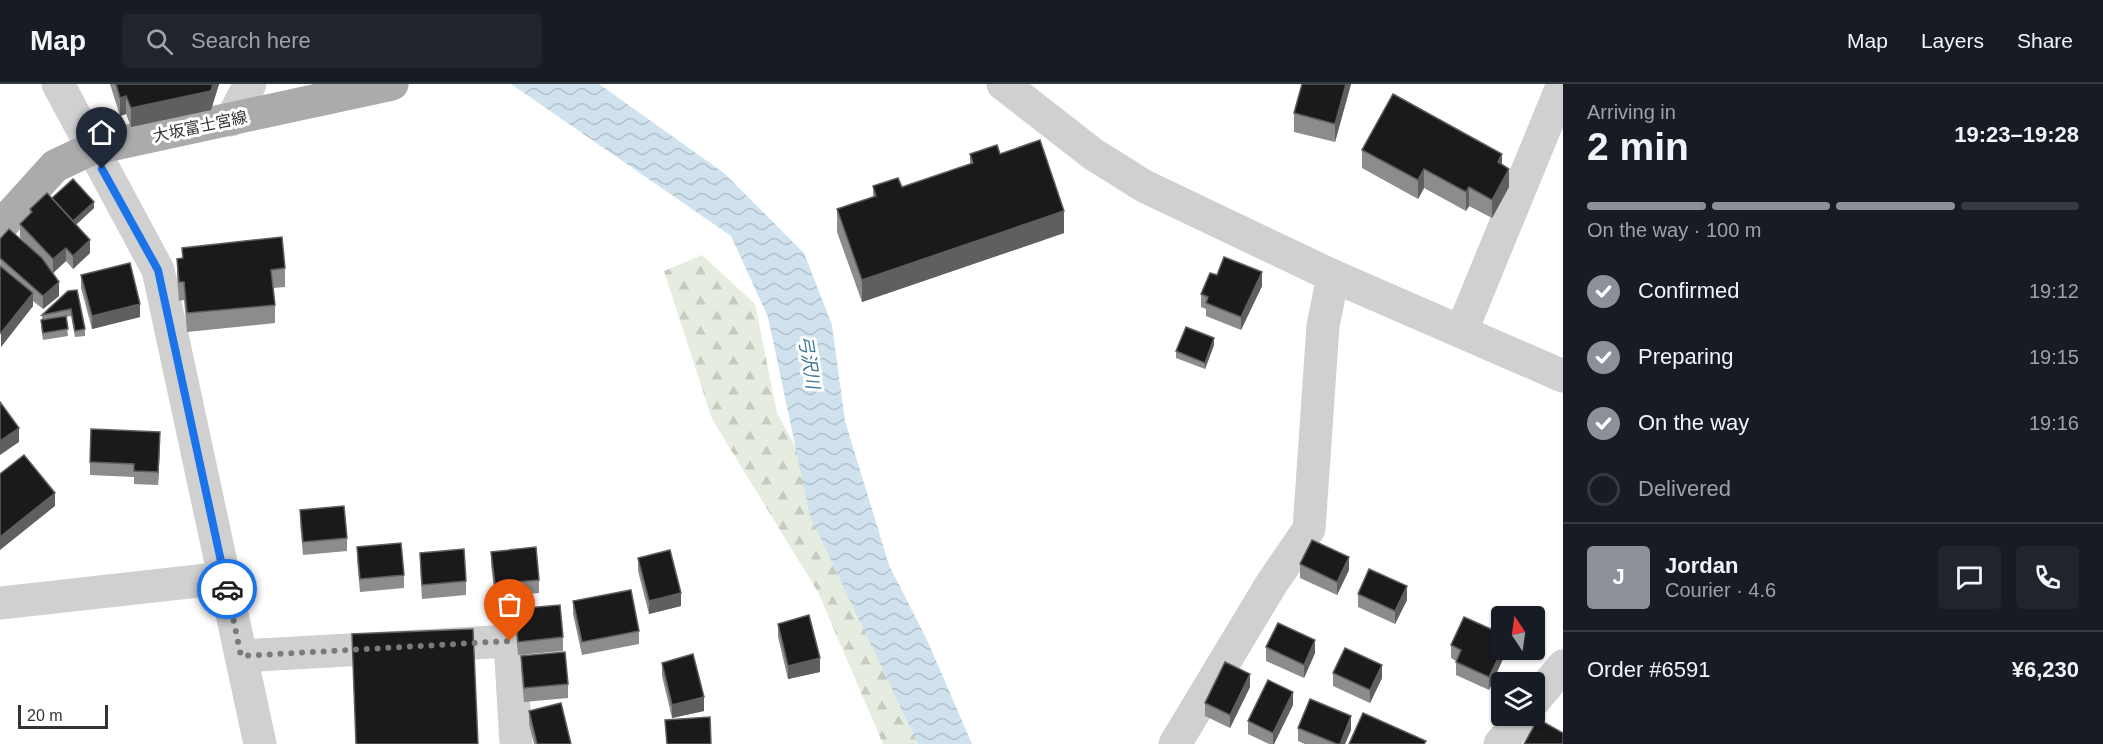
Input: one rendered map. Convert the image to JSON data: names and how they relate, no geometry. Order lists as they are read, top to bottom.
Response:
{
  "streets": {
    "main road": ["大坂富士宮線"]
  },
  "water": ["弓沢川"],
  "scale_bar": "20 m",
  "north": "top",
  "page": {
    "header": "Map",
    "search": "Search here",
    "nav": ["Map", "Layers", "Share"],
    "heading": ["2 min", "Arriving in", "19:23–19:28"],
    "panel": [
      "Jordan",
      "Courier · 4.6",
      "Order #6591",
      "¥6,230"
    ],
    "bar": "On the way · 100 m",
    "list": [
      ["Confirmed", "19:12"],
      ["Preparing", "19:15"],
      ["On the way", "19:16"],
      "Delivered"
    ],
    "round": "J",
    "scale": "20 m"
  }
}
